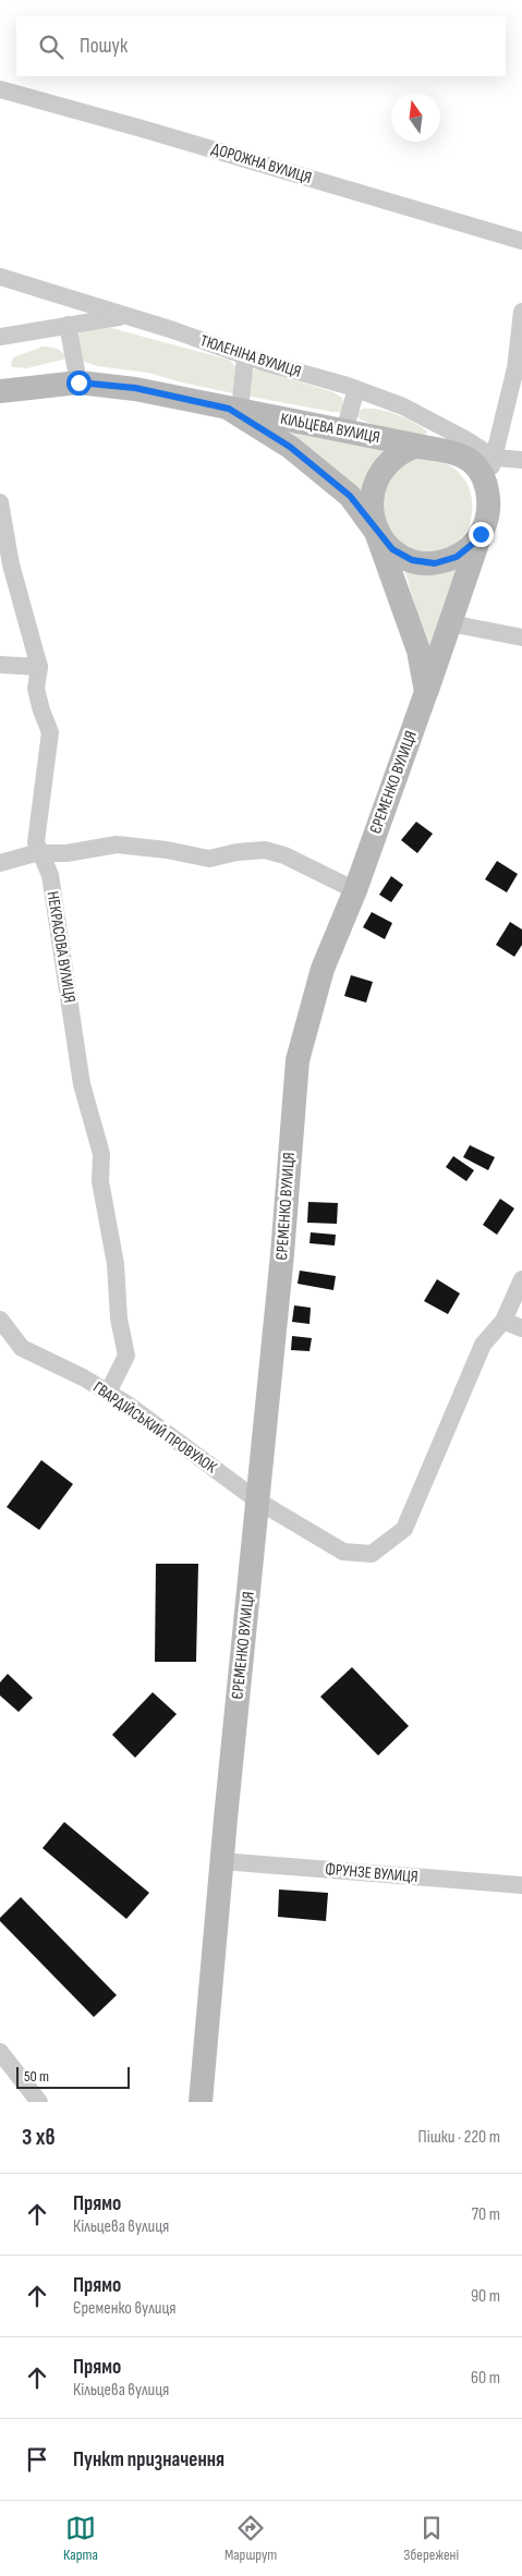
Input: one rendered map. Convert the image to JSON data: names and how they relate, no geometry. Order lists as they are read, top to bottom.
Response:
{
  "streets": {
    "street": [
      "ДОРОЖНА ВУЛИЦЯ",
      "ТЮЛЕНІНА ВУЛИЦЯ",
      "КІЛЬЦЕВА ВУЛИЦЯ",
      "ЄРЕМЕНКО ВУЛИЦЯ",
      "НЕКРАСОВА ВУЛИЦЯ",
      "ГВАРДІЙСЬКИЙ ПРОВУЛОК",
      "ФРУНЗЕ ВУЛИЦЯ"
    ]
  },
  "crossings": [
    ["КІЛЬЦЕВА ВУЛИЦЯ", "ЄРЕМЕНКО ВУЛИЦЯ"],
    ["ЄРЕМЕНКО ВУЛИЦЯ", "ГВАРДІЙСЬКИЙ ПРОВУЛОК"],
    ["ЄРЕМЕНКО ВУЛИЦЯ", "ФРУНЗЕ ВУЛИЦЯ"],
    ["НЕКРАСОВА ВУЛИЦЯ", "ГВАРДІЙСЬКИЙ ПРОВУЛОК"]
  ],
  "scale_bar": "50 m",
  "north": "top",
  "page": {
    "search": "Пошук",
    "scale": "50 m",
    "heading": ["3 хв", "Пішки · 220 m"],
    "list": [
      ["Прямо", "Кільцева вулиця", "70 m"],
      ["Прямо", "Єременко вулиця", "90 m"],
      ["Прямо", "Кільцева вулиця", "60 m"],
      "Пункт призначення"
    ],
    "nav": ["Карта", "Маршрут", "Збережені"]
  }
}
